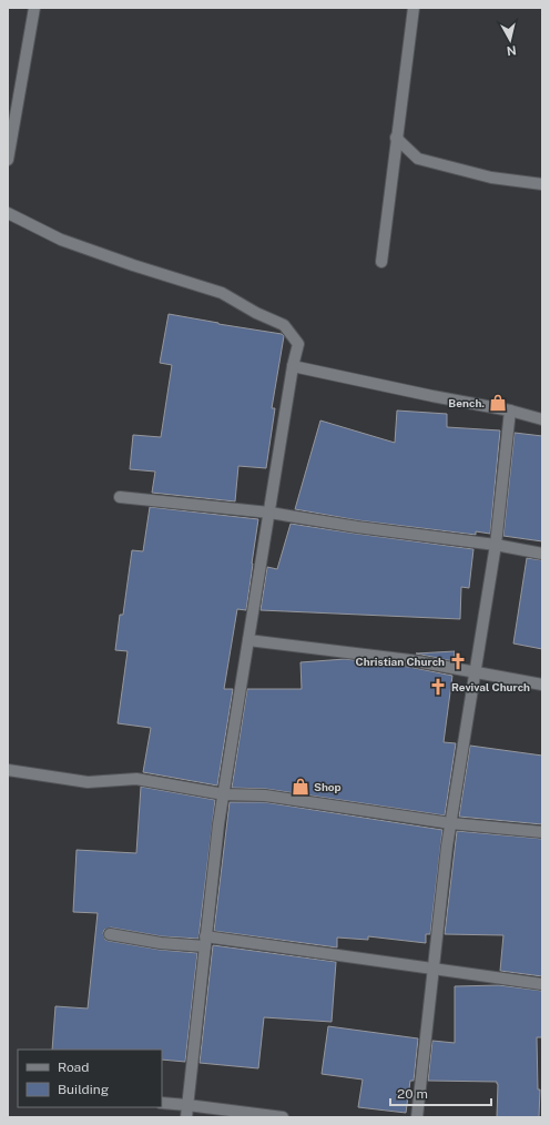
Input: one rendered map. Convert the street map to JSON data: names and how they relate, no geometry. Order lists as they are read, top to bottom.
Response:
{
  "places": {
    "shop": ["Bench.", "Shop"],
    "church": ["Christian Church", "Revival Church"]
  },
  "legend": ["Road", "Building"],
  "scale_bar": "20 m",
  "north": "bottom"
}
